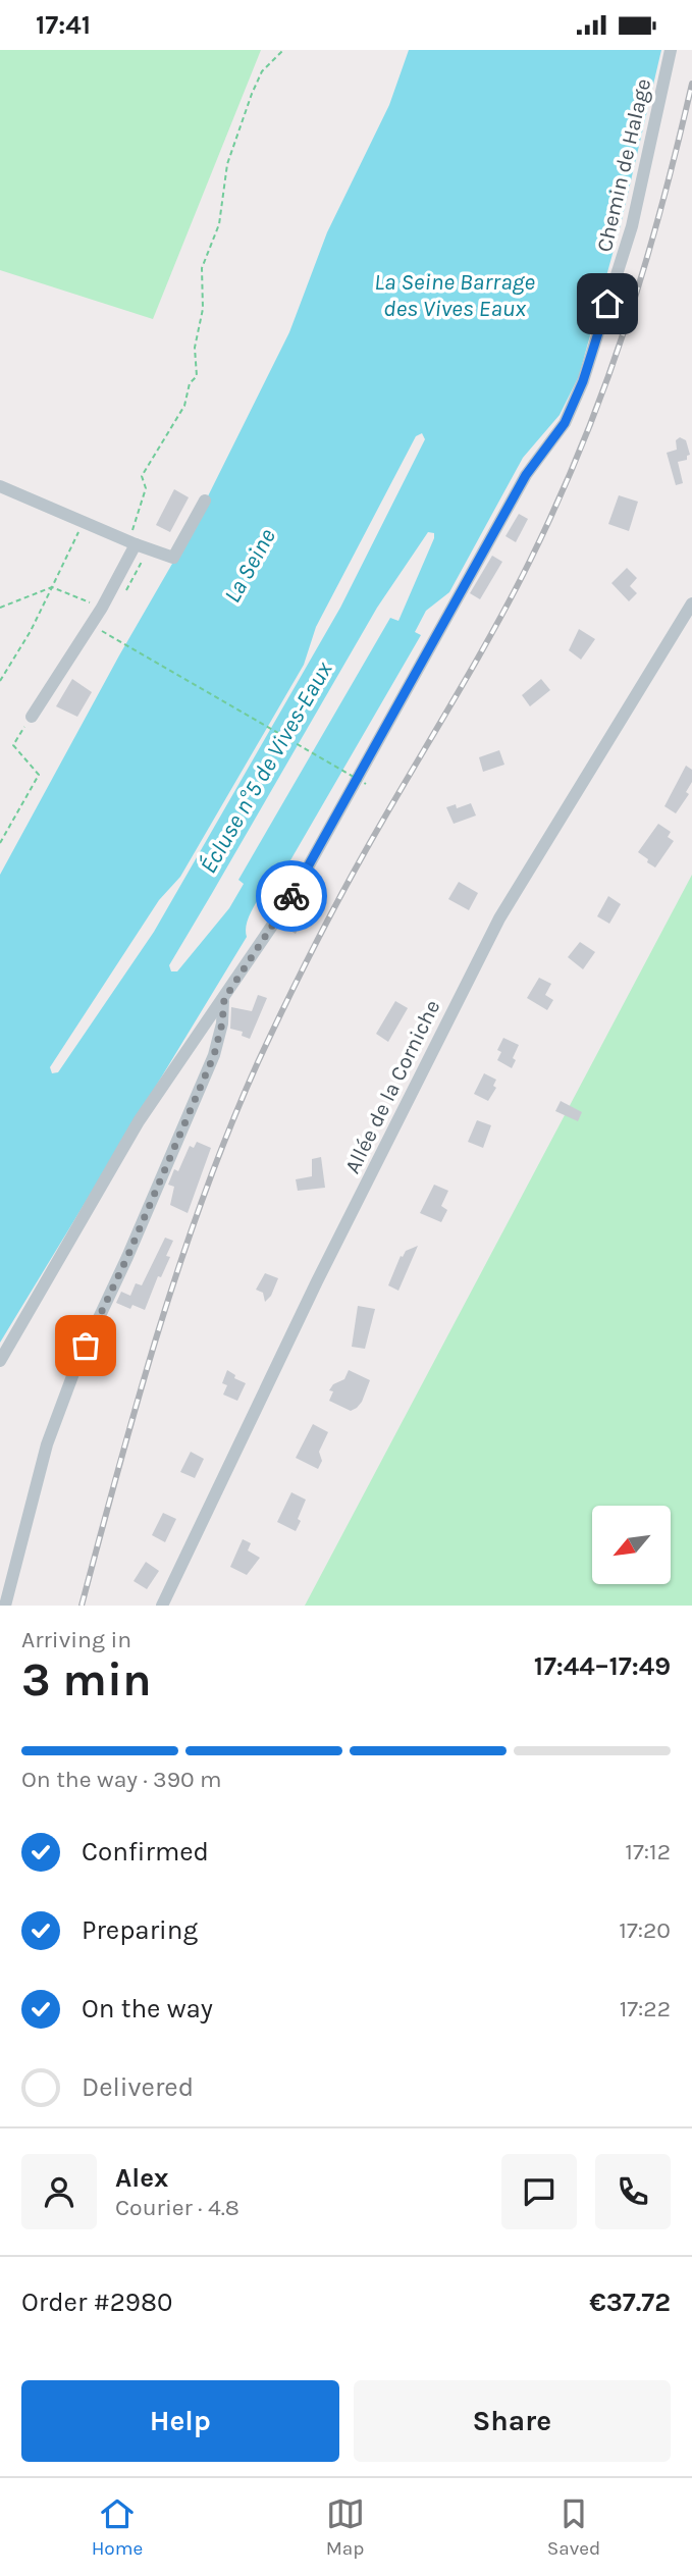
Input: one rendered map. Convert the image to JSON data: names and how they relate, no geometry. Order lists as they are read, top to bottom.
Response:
{
  "streets": {
    "street": ["Chemin de Halage", "Allée de la Corniche"]
  },
  "water": ["La Seine Barrage des Vives Eaux", "La Seine", "Écluse n°5 de Vives-Eaux"],
  "north": "bottom left",
  "page": {
    "status": "17:41",
    "heading": ["3 min", "Arriving in", "17:44–17:49"],
    "panel": [
      "Alex",
      "Courier · 4.8",
      "Order #2980",
      "€37.72"
    ],
    "bar": "On the way · 390 m",
    "list": [
      ["Confirmed", "17:12"],
      ["Preparing", "17:20"],
      ["On the way", "17:22"],
      "Delivered"
    ],
    "buttons": ["Help", "Share"],
    "tabs": ["Home", "Map", "Saved"]
  }
}
